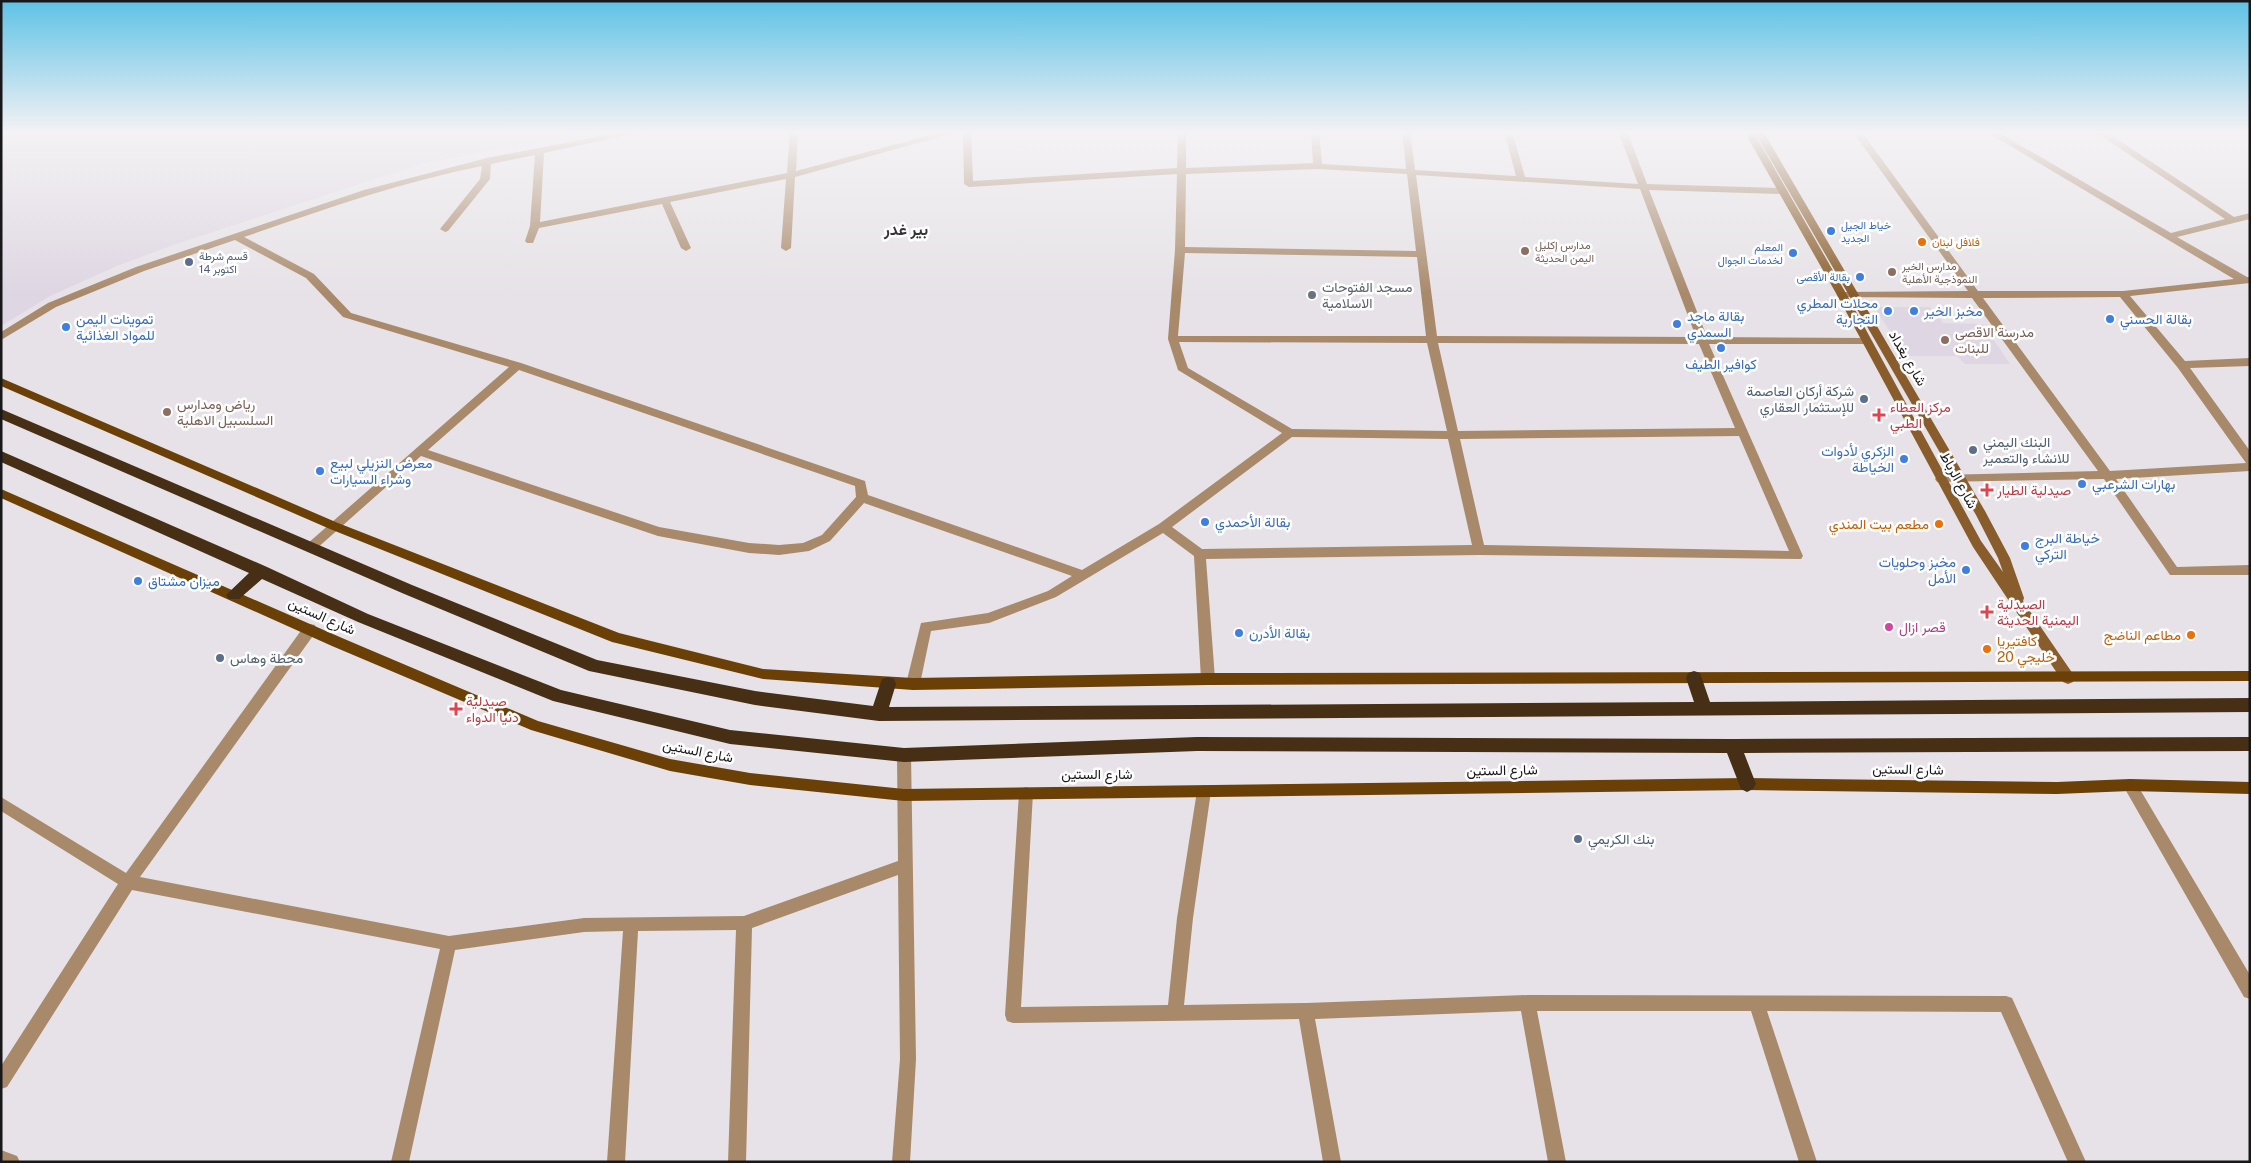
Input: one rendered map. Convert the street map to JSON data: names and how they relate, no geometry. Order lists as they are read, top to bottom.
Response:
{
  "streets": {
    "highway": ["شارع الستين"],
    "street": ["شارع بغداد", "شارع الرباط"]
  },
  "crossings": [
    ["شارع بغداد", "شارع الرباط"]
  ],
  "districts": ["بير غدر"],
  "places": {
    "other": [
      "خياط الجيل الجديد",
      "فلافل لبنان",
      "مدارس إكليل اليمن الحديثة",
      "المعلم لخدمات الجوال",
      "قسم شرطة 14 اكتوبر",
      "مدارس الخير النموذجية الأهلية",
      "بقالة الأقصى",
      "مسجد الفتوحات الاسلامية",
      "محلات المطري التجارية",
      "مخبز الخير",
      "بقالة الحسني",
      "بقالة ماجد السمدي",
      "تموينات اليمن للمواد الغذائية",
      "مدرسة الاقصى للبنات",
      "كوافير الطيف",
      "شركة أركان العاصمة للإستثمار العقاري",
      "رياض ومدارس السلسبيل الاهلية",
      "البنك اليمني للانشاء والتعمير",
      "الزكري لأدوات الخياطة",
      "معرض النزيلي لبيع وشراء السيارات",
      "بهارات الشرعبي",
      "بقالة الأحمدي",
      "مطعم بيت المندي",
      "خياطة البرج التركي",
      "مخبز وحلويات الأمل",
      "ميزان مشتاق",
      "قصر ازال",
      "بقالة الأدرن",
      "مطاعم الناضج",
      "كافتيريا خليجي 20",
      "محطة وهاس",
      "بنك الكريمي"
    ],
    "health": [
      "مركز العطاء الطبي",
      "صيدلية الطيار",
      "الصيدلية اليمنية الحديثة",
      "صيدلية دنيا الدواء"
    ]
  }
}
